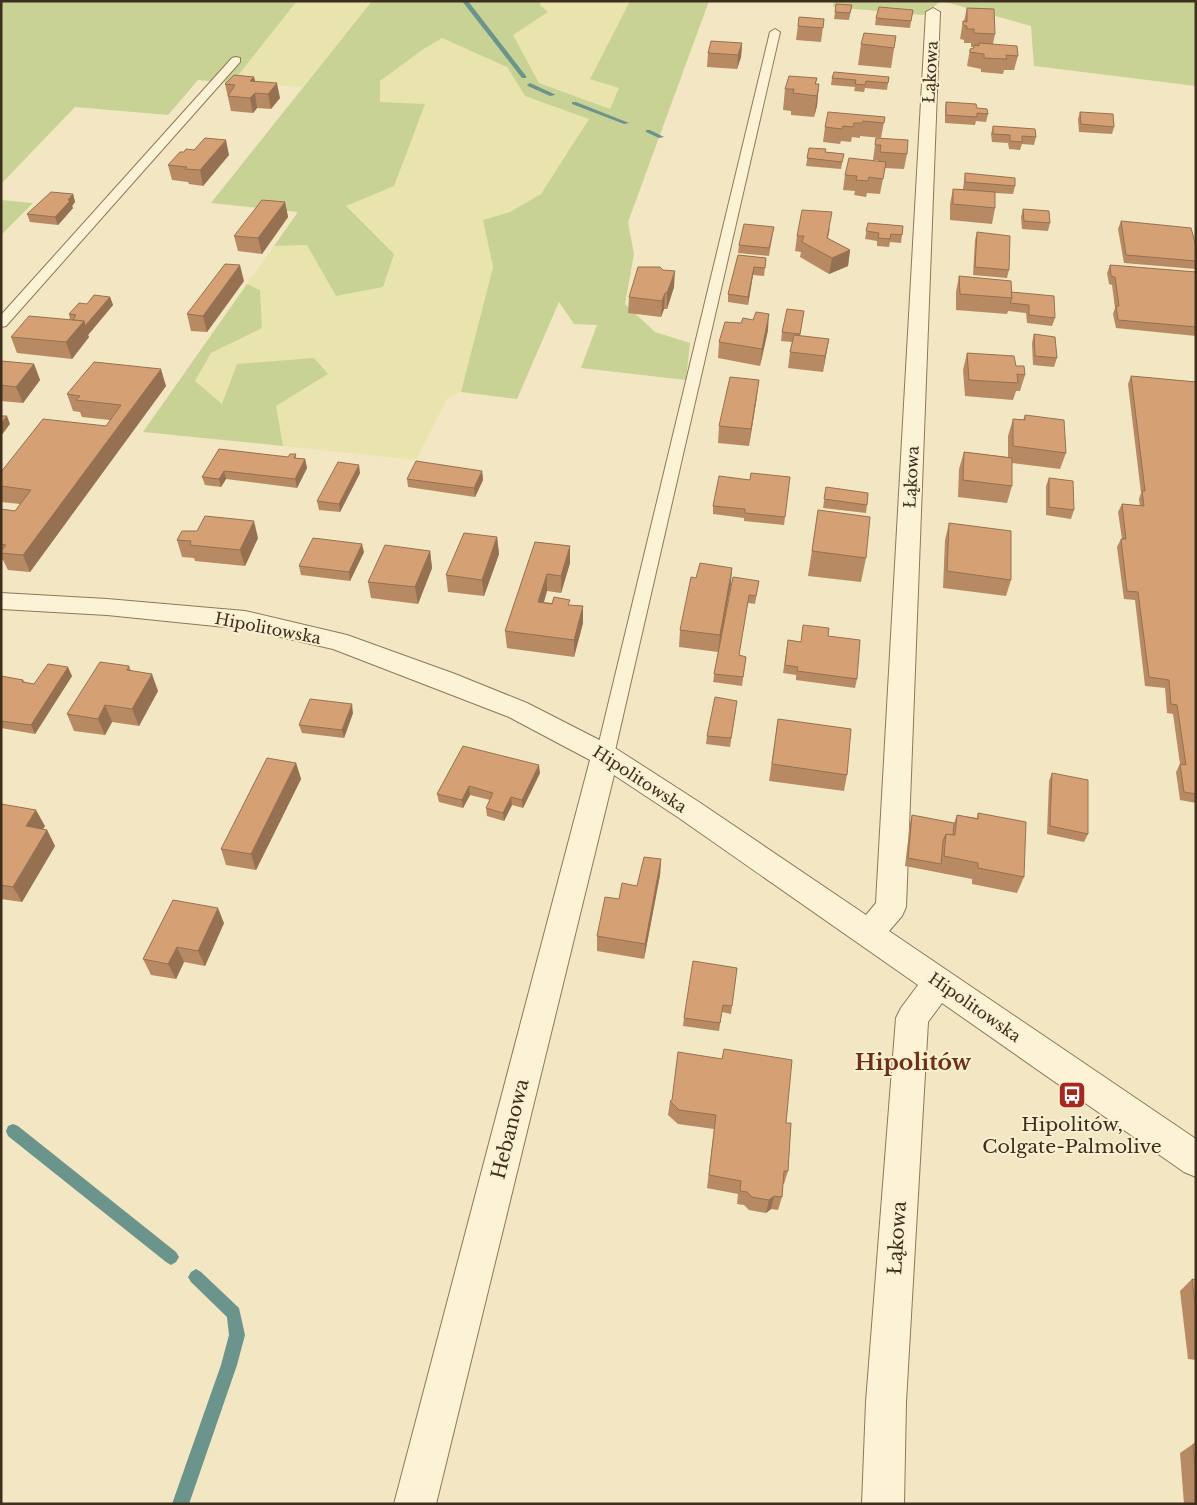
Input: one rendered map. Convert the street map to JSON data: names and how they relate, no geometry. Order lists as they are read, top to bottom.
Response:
{
  "streets": {
    "street": ["Łąkowa", "Hipolitowska", "Hebanowa"]
  },
  "crossings": [
    ["Łąkowa", "Hipolitowska"],
    ["Hipolitowska", "Hebanowa"]
  ],
  "districts": ["Hipolitów"],
  "places": {
    "bus stop": ["Hipolitów, Colgate-Palmolive"]
  }
}
